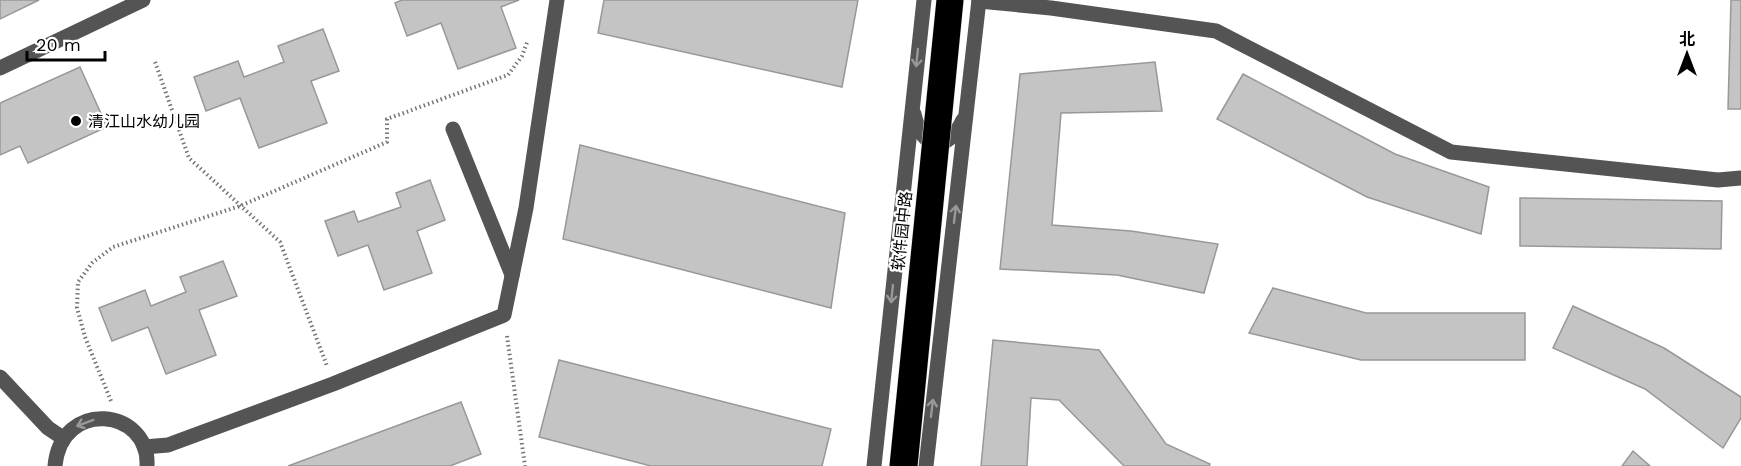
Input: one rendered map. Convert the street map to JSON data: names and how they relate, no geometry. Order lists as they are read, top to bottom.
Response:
{
  "streets": {
    "main road": ["软件园中路"]
  },
  "places": ["清江山水幼儿园"],
  "scale_bar": "20 m",
  "north": "top"
}
